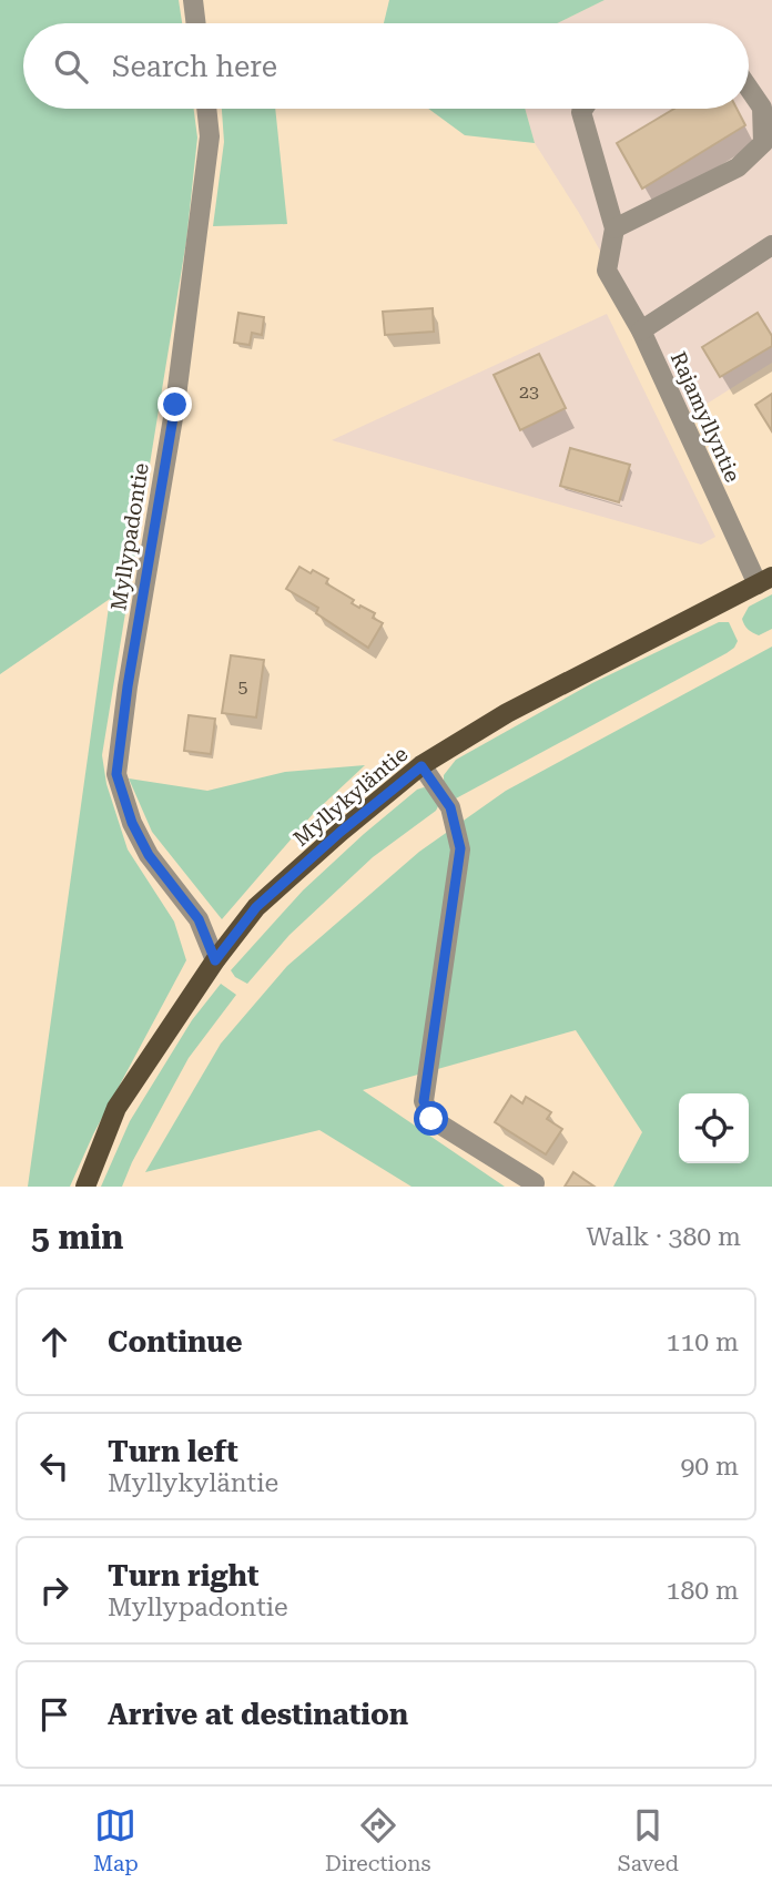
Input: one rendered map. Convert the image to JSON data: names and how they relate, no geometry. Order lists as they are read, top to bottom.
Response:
{
  "streets": {
    "main road": ["Myllykyläntie"],
    "street": ["Rajamyllyntie", "Myllypadontie"]
  },
  "crossings": [
    ["Rajamyllyntie", "Myllykyläntie"],
    ["Myllypadontie", "Myllykyläntie"]
  ],
  "house_numbers": ["23", "5"],
  "page": {
    "search": "Search here",
    "heading": ["5 min", "Walk · 380 m"],
    "list": [
      ["Continue", "110 m"],
      ["Turn left", "Myllykyläntie", "90 m"],
      ["Turn right", "Myllypadontie", "180 m"],
      "Arrive at destination"
    ],
    "nav": ["Map", "Directions", "Saved"]
  }
}
